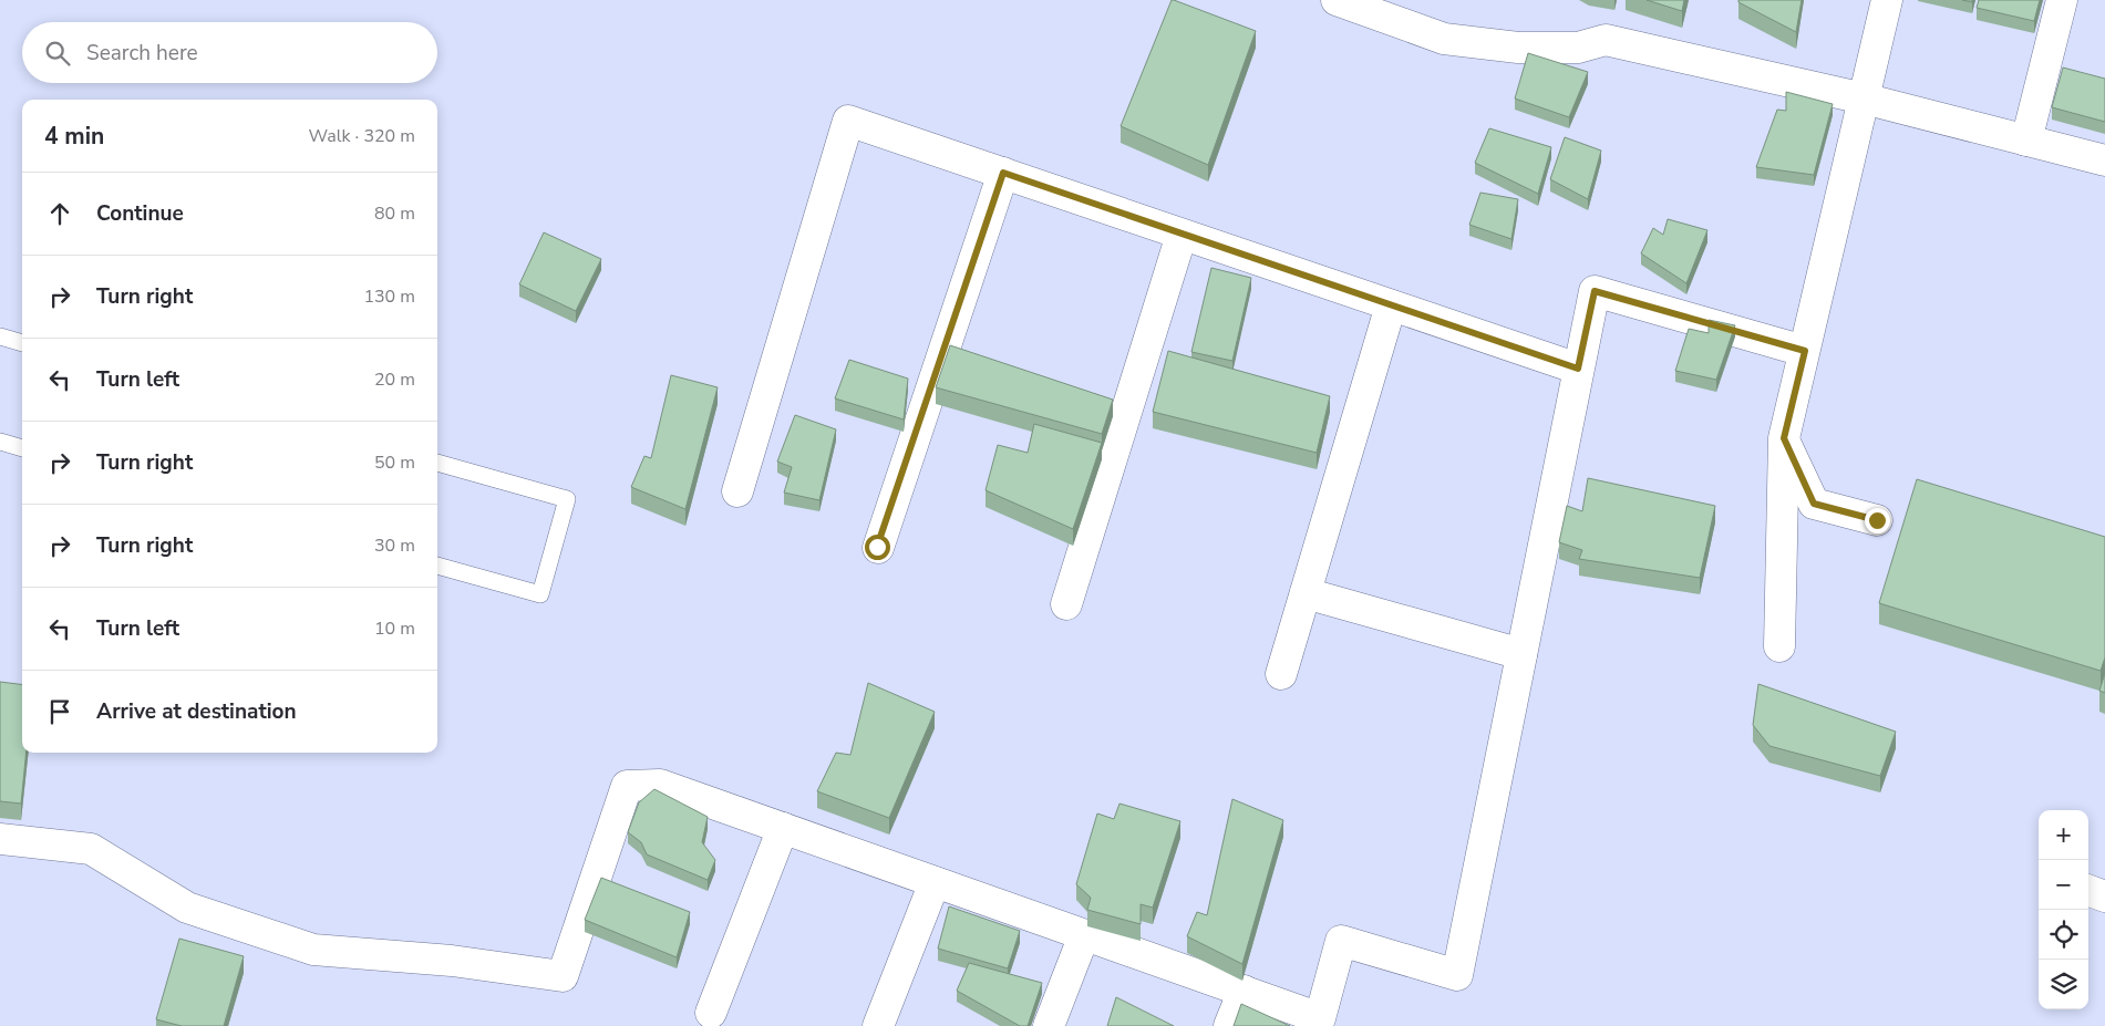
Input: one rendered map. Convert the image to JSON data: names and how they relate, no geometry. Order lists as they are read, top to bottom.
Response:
{
  "page": {
    "search": "Search here",
    "heading": ["4 min", "Walk · 320 m"],
    "list": [
      ["Continue", "80 m"],
      ["Turn right", "130 m"],
      ["Turn left", "20 m"],
      ["Turn right", "50 m"],
      ["Turn right", "30 m"],
      ["Turn left", "10 m"],
      "Arrive at destination"
    ],
    "map_buttons": ["+", "−"]
  }
}
